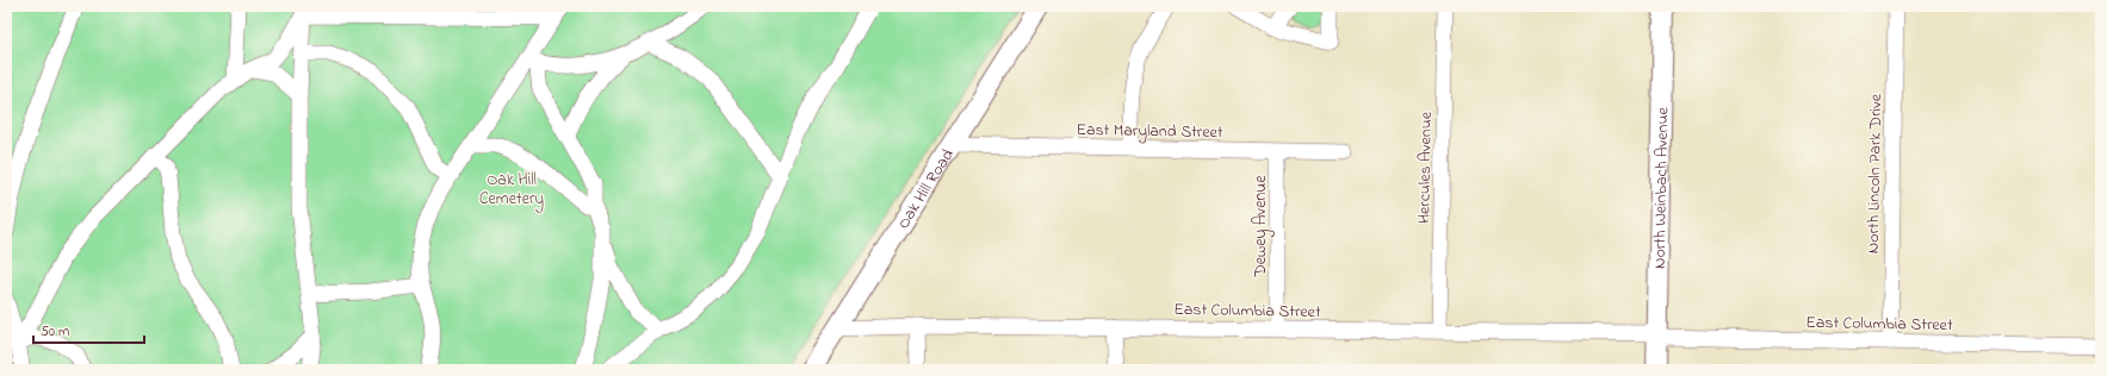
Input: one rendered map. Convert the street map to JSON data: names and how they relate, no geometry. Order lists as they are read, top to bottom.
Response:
{
  "streets": {
    "main road": ["Oak Hill Road", "North Weinbach Avenue"],
    "street": [
      "East Maryland Street",
      "Hercules Avenue",
      "North Lincoln Park Drive",
      "Dewey Avenue",
      "East Columbia Street"
    ]
  },
  "crossings": [
    ["East Maryland Street", "Oak Hill Road"],
    ["East Maryland Street", "Dewey Avenue"],
    ["Hercules Avenue", "East Columbia Street"],
    ["North Lincoln Park Drive", "East Columbia Street"],
    ["Oak Hill Road", "East Columbia Street"],
    ["North Weinbach Avenue", "East Columbia Street"],
    ["Dewey Avenue", "East Columbia Street"]
  ],
  "parks": ["Oak Hill Cemetery"],
  "scale_bar": "50 m"
}
